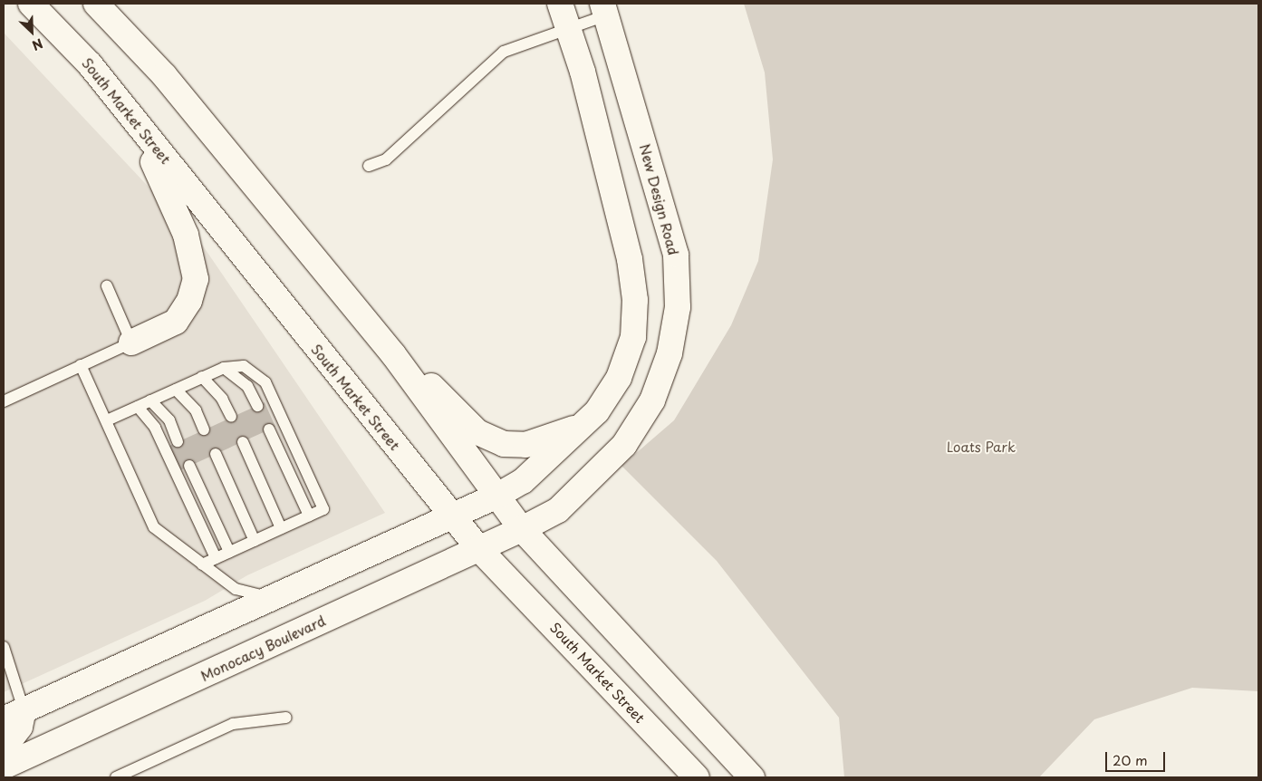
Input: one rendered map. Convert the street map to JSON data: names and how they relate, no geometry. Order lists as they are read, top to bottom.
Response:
{
  "streets": {
    "main road": ["South Market Street", "New Design Road", "Monocacy Boulevard"]
  },
  "crossings": [
    ["South Market Street", "Monocacy Boulevard"],
    ["New Design Road", "Monocacy Boulevard"]
  ],
  "parks": ["Loats Park"],
  "scale_bar": "20 m",
  "north": "bottom right"
}
